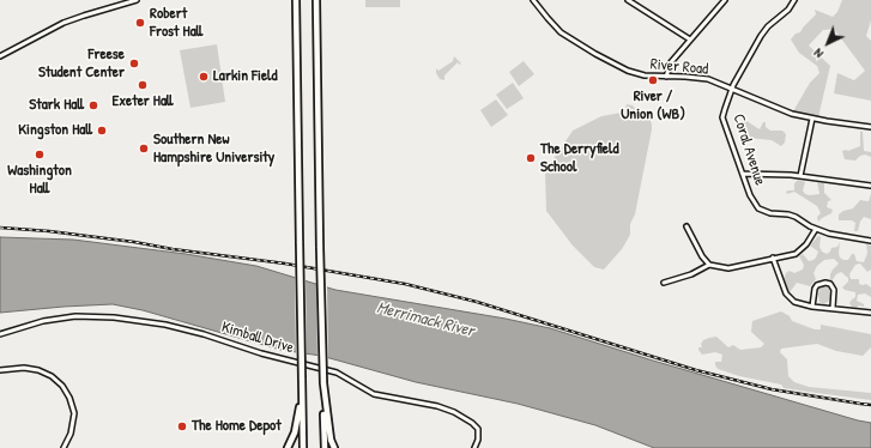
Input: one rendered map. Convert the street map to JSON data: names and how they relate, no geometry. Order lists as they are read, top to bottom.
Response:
{
  "streets": {
    "street": ["River Road", "Coral Avenue", "Kimball Drive"]
  },
  "crossings": [
    ["River Road", "Coral Avenue"]
  ],
  "water": ["Merrimack River"],
  "places": [
    "Robert Frost Hall",
    "Freese Student Center",
    "Larkin Field",
    "River / Union (WB)",
    "Exeter Hall",
    "Stark Hall",
    "Kingston Hall",
    "Southern New Hampshire University",
    "Washington Hall",
    "The Derryfield School",
    "The Home Depot"
  ],
  "north": "bottom left"
}
